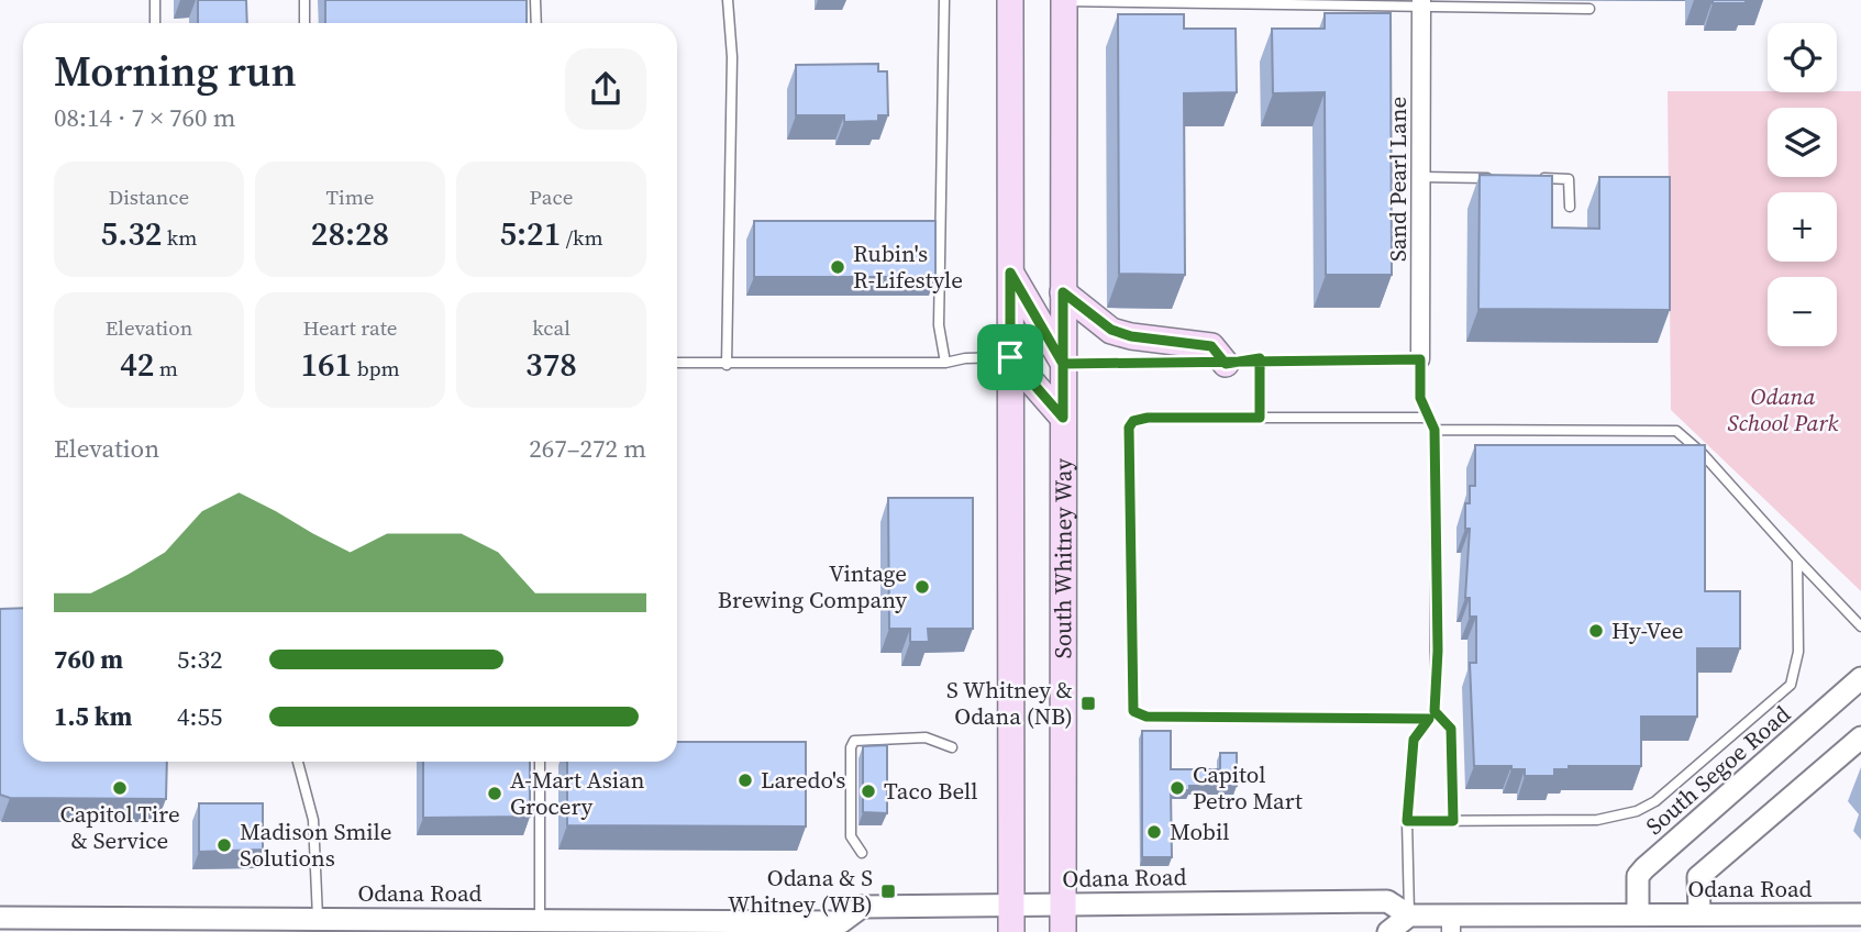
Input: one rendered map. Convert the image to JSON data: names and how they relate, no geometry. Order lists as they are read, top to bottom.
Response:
{
  "streets": {
    "main road": ["South Whitney Way"],
    "street": ["Sand Pearl Lane", "South Segoe Road", "Odana Road"]
  },
  "crossings": [
    ["South Whitney Way", "Odana Road"],
    ["South Segoe Road", "Odana Road"]
  ],
  "parks": ["Odana School Park"],
  "places": {
    "other": [
      "Rubin's R-Lifestyle",
      "Vintage Brewing Company",
      "Hy-Vee",
      "Laredo's",
      "Capitol Tire & Service",
      "Capitol Petro Mart",
      "Taco Bell",
      "A-Mart Asian Grocery",
      "Mobil",
      "Madison Smile Solutions"
    ],
    "transit": ["S Whitney & Odana (NB)", "Odana & S Whitney (WB)"]
  },
  "page": {
    "map_buttons": ["+", "−"],
    "heading": ["Morning run", "08:14 · 7 × 760 m"],
    "stats": [
      ["Distance", "5.32 km"],
      ["Time", "28:28"],
      ["Pace", "5:21 /km"],
      ["Elevation", "42 m"],
      ["Heart rate", "161 bpm"],
      ["kcal", "378"]
    ],
    "chart": ["Elevation", "267–272 m"],
    "list": [
      {
        "name": "760 m",
        "note": "5:32"
      },
      {
        "name": "1.5 km",
        "note": "4:55"
      }
    ]
  }
}
